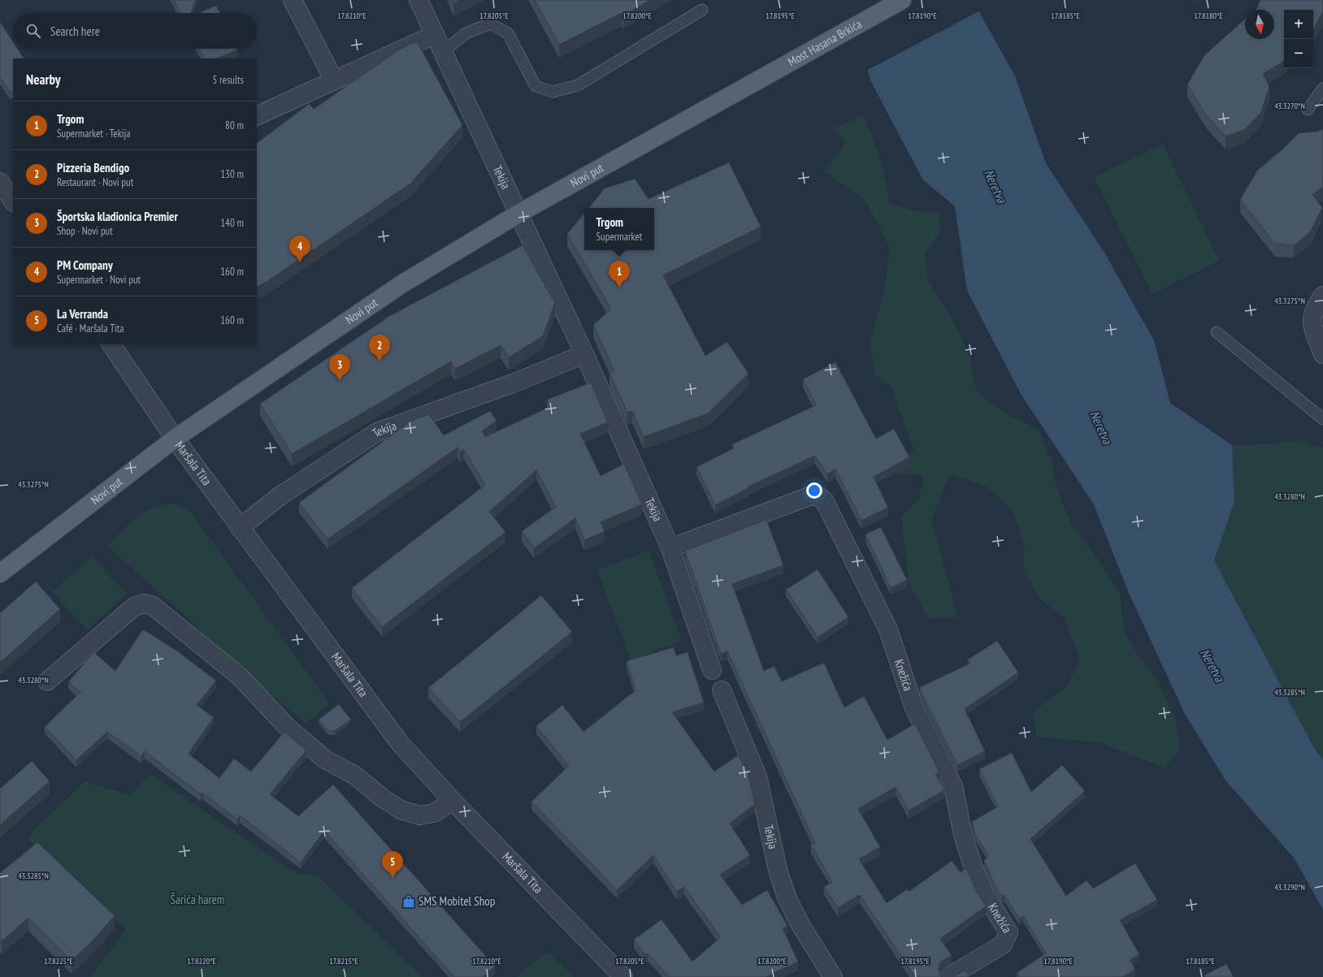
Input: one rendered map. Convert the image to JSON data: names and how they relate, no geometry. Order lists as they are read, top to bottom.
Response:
{
  "streets": {
    "main road": ["Most Hasana Brkića", "Novi put"],
    "street": ["Tekija", "Maršala Tita", "Knežića"]
  },
  "crossings": [
    ["Most Hasana Brkića", "Novi put"],
    ["Novi put", "Tekija"],
    ["Novi put", "Maršala Tita"],
    ["Tekija", "Maršala Tita"],
    ["Tekija", "Knežića"]
  ],
  "water": ["Neretva"],
  "parks": ["Šarića harem"],
  "places": {
    "shop": ["SMS Mobitel Shop"]
  },
  "north": "bottom",
  "page": {
    "map_buttons": ["+", "−"],
    "search": "Search here",
    "heading": ["Nearby", "5 results"],
    "list": [
      {
        "mark": "1",
        "name": "Trgom",
        "note": "Supermarket · Tekija",
        "value": "80 m"
      },
      {
        "mark": "2",
        "name": "Pizzeria Bendigo",
        "note": "Restaurant · Novi put",
        "value": "130 m"
      },
      {
        "mark": "3",
        "name": "Športska kladionica Premier",
        "note": "Shop · Novi put",
        "value": "140 m"
      },
      {
        "mark": "4",
        "name": "PM Company",
        "note": "Supermarket · Novi put",
        "value": "160 m"
      },
      {
        "mark": "5",
        "name": "La Verranda",
        "note": "Café · Maršala Tita",
        "value": "160 m"
      }
    ],
    "popup": ["Trgom", "Supermarket"],
    "pins": [
      "4",
      "1",
      "2",
      "3",
      "5"
    ]
  },
  "coordinates": [
    "17.8210°E",
    "17.8205°E",
    "17.8200°E",
    "17.8195°E",
    "17.8190°E",
    "17.8185°E",
    "17.8180°E",
    "43.3270°N",
    "43.3275°N",
    "43.3280°N",
    "43.3285°N",
    "43.3290°N",
    "17.8225°E",
    "17.8220°E",
    "17.8215°E"
  ]
}
